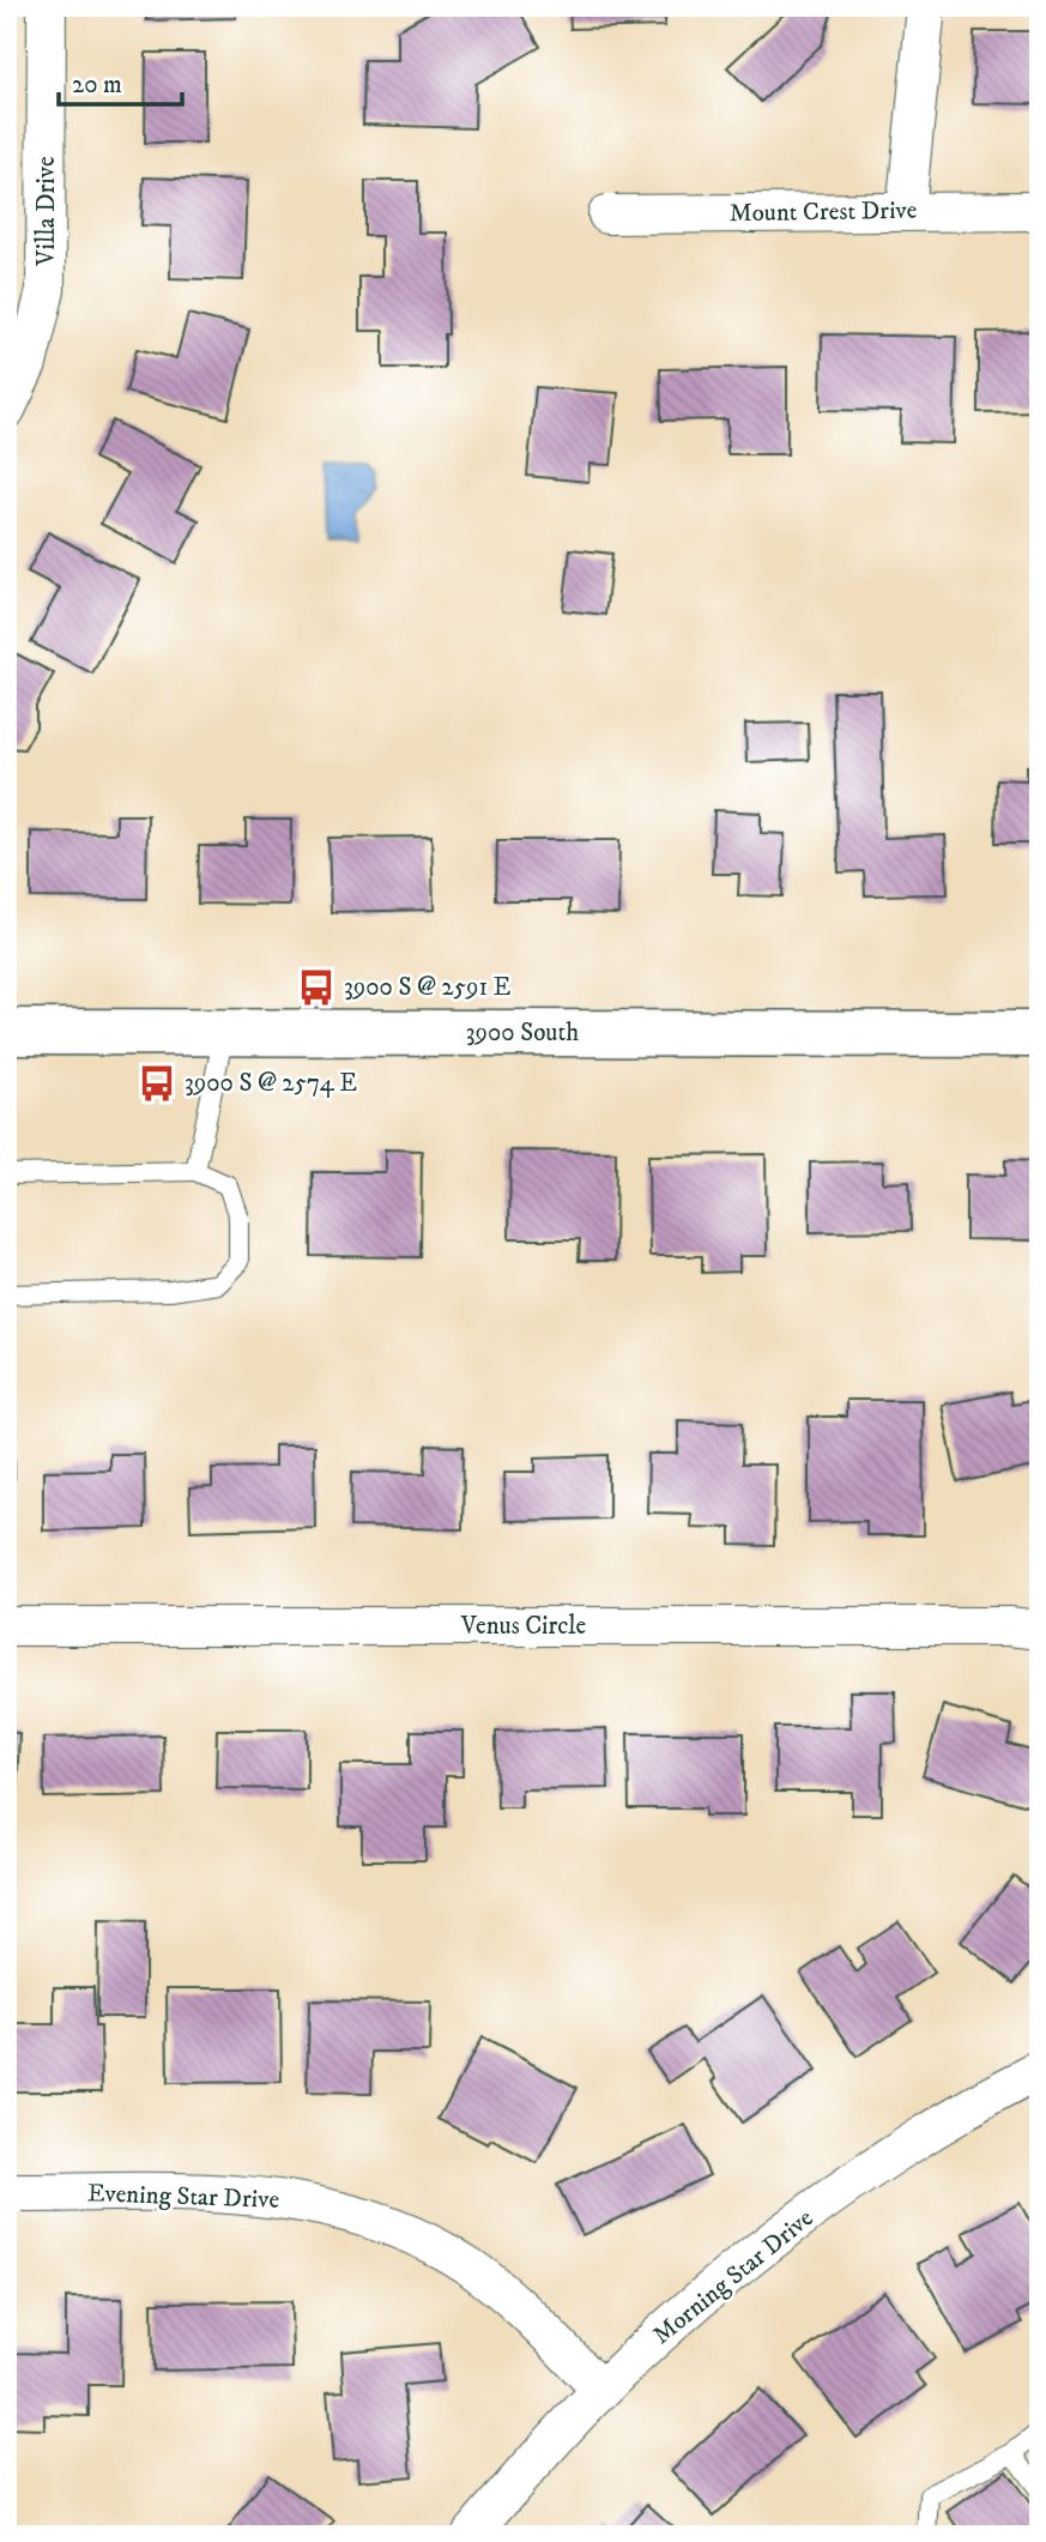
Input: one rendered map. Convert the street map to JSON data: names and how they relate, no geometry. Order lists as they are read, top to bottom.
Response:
{
  "streets": {
    "main road": ["3900 South"],
    "street": [
      "Villa Drive",
      "Mount Crest Drive",
      "Venus Circle",
      "Evening Star Drive",
      "Morning Star Drive"
    ]
  },
  "crossings": [
    ["Evening Star Drive", "Morning Star Drive"]
  ],
  "places": {
    "bus stop": ["3900 S @ 2591 E", "3900 S @ 2574 E"]
  },
  "scale_bar": "20 m"
}
